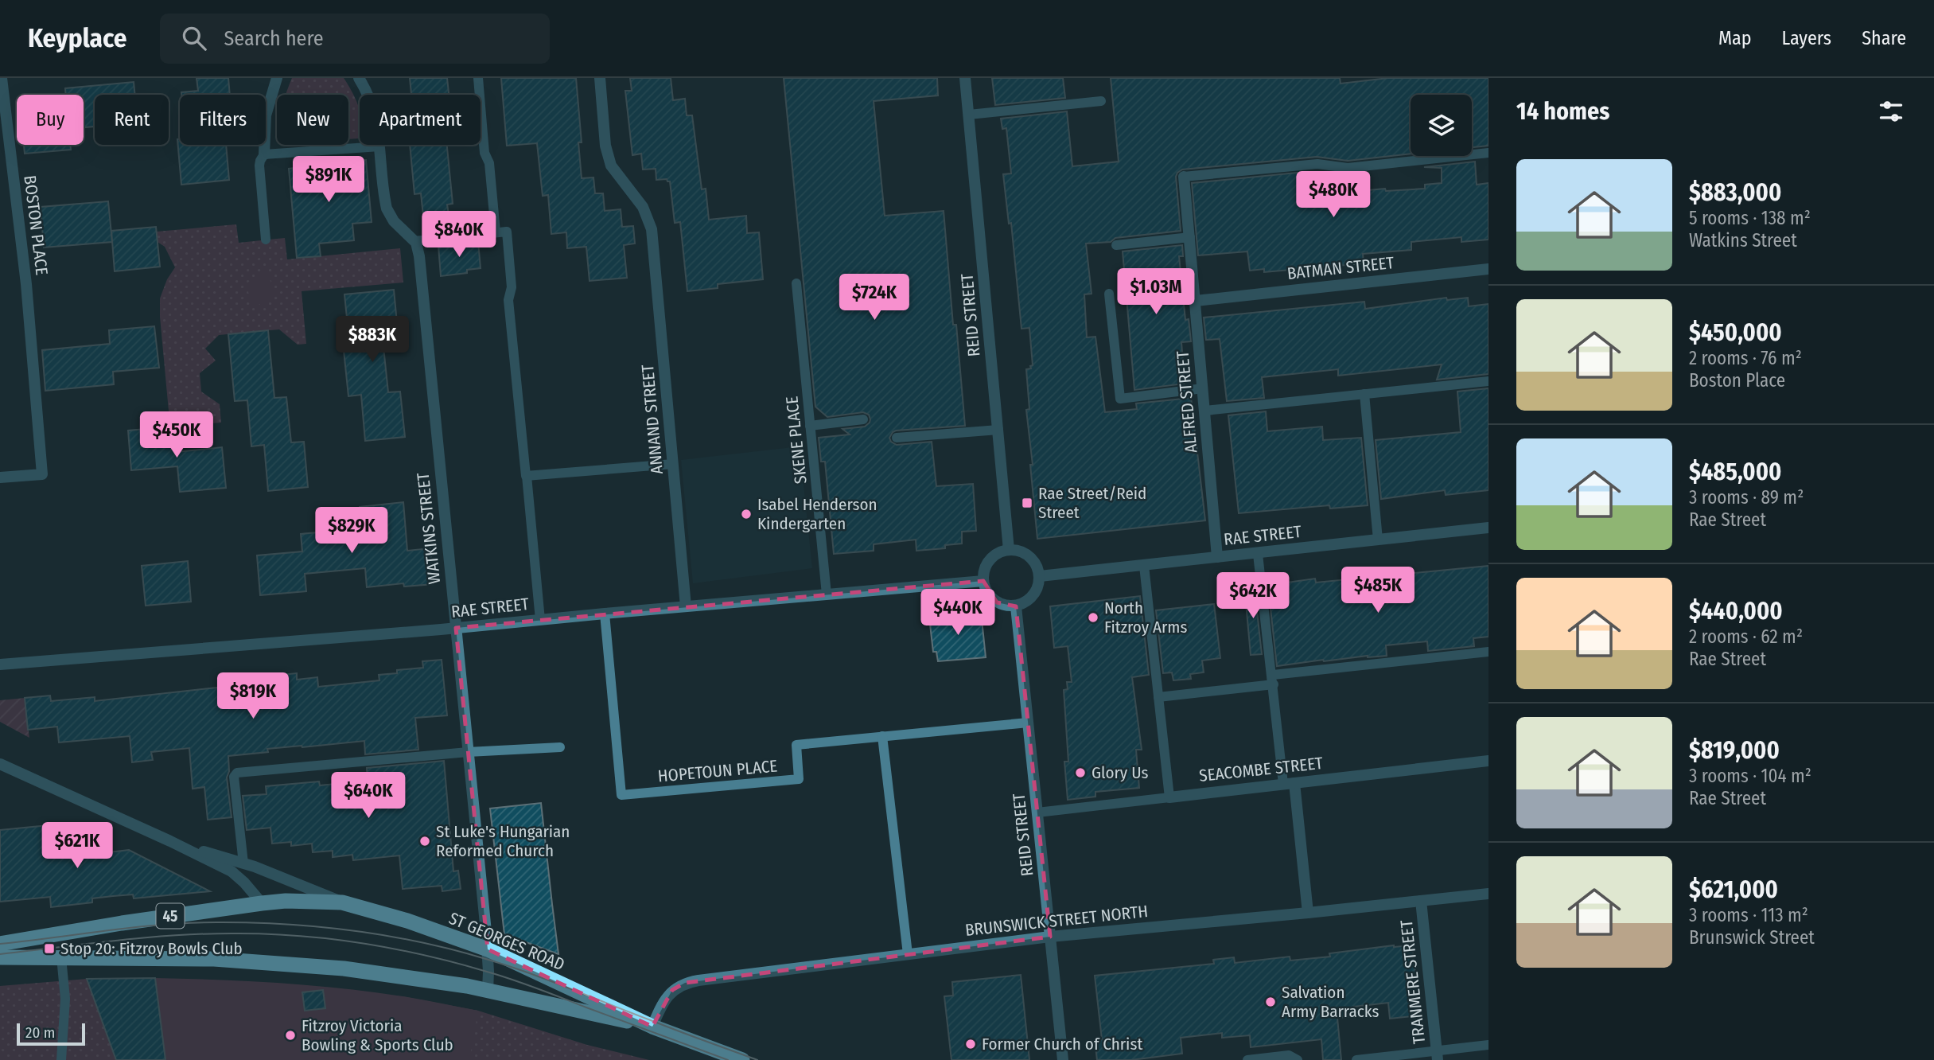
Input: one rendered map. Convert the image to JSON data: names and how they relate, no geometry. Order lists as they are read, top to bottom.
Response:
{
  "streets": {
    "highway": ["45", "ST GEORGES ROAD"],
    "street": [
      "BOSTON PLACE",
      "BATMAN STREET",
      "REID STREET",
      "ALFRED STREET",
      "ANNAND STREET",
      "WATKINS STREET",
      "RAE STREET",
      "SEACOMBE STREET",
      "BRUNSWICK STREET NORTH",
      "TRANMERE STREET"
    ],
    "lane": ["SKENE PLACE", "HOPETOUN PLACE"]
  },
  "crossings": [
    ["BATMAN STREET", "ALFRED STREET"],
    ["REID STREET", "RAE STREET"],
    ["REID STREET", "SEACOMBE STREET"],
    ["REID STREET", "HOPETOUN PLACE"],
    ["REID STREET", "BRUNSWICK STREET NORTH"],
    ["ALFRED STREET", "RAE STREET"],
    ["ANNAND STREET", "RAE STREET"],
    ["SKENE PLACE", "RAE STREET"],
    ["WATKINS STREET", "RAE STREET"],
    ["WATKINS STREET", "ST GEORGES ROAD"],
    ["RAE STREET", "HOPETOUN PLACE"],
    ["45", "ST GEORGES ROAD"],
    ["BRUNSWICK STREET NORTH", "ST GEORGES ROAD"],
    ["BRUNSWICK STREET NORTH", "TRANMERE STREET"]
  ],
  "places": {
    "transit": ["Rae Street/Reid Street", "Stop 20: Fitzroy Bowls Club"],
    "other": [
      "Isabel Henderson Kindergarten",
      "North Fitzroy Arms",
      "Glory Us",
      "St Luke's Hungarian Reformed Church",
      "Salvation Army Barracks",
      "Fitzroy Victoria Bowling & Sports Club",
      "Former Church of Christ"
    ]
  },
  "scale_bar": "20 m",
  "page": {
    "header": "Keyplace",
    "search": "Search here",
    "nav": ["Map", "Layers", "Share"],
    "heading": "14 homes",
    "chip": [
      "Buy",
      "Rent",
      "Filters",
      "New",
      "Apartment"
    ],
    "list": [
      {
        "name": "$883,000",
        "note": "5 rooms · 138 m² · Watkins Street"
      },
      {
        "name": "$450,000",
        "note": "2 rooms · 76 m² · Boston Place"
      },
      {
        "name": "$485,000",
        "note": "3 rooms · 89 m² · Rae Street"
      },
      {
        "name": "$440,000",
        "note": "2 rooms · 62 m² · Rae Street"
      },
      {
        "name": "$819,000",
        "note": "3 rooms · 104 m² · Rae Street"
      },
      {
        "name": "$621,000",
        "note": "3 rooms · 113 m² · Brunswick Street"
      }
    ],
    "price": [
      "$891K",
      "$480K",
      "$840K",
      "$1.03M",
      "$724K",
      "$883K",
      "$450K",
      "$829K",
      "$485K",
      "$642K",
      "$440K",
      "$819K",
      "$640K",
      "$621K"
    ],
    "scale": "20 m"
  }
}
